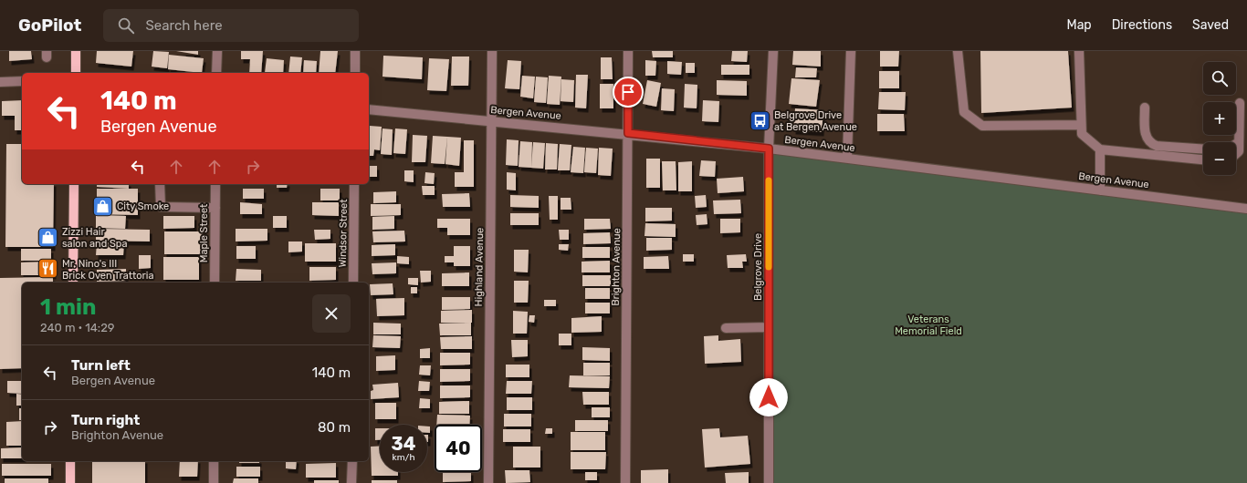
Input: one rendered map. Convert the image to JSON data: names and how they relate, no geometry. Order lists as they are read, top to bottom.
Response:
{
  "streets": {
    "street": [
      "Bergen Avenue",
      "Maple Street",
      "Windsor Street",
      "Highland Avenue",
      "Brighton Avenue",
      "Belgrove Drive"
    ]
  },
  "crossings": [
    ["Bergen Avenue", "Highland Avenue"],
    ["Bergen Avenue", "Brighton Avenue"],
    ["Bergen Avenue", "Belgrove Drive"]
  ],
  "parks": ["Veterans Memorial Field"],
  "places": {
    "bus stop": ["Belgrove Drive at Bergen Avenue"],
    "shop": ["City Smoke", "Zizzi Hair salon and Spa"],
    "restaurant": ["Mr. Nino's III Brick Oven Trattoria"]
  },
  "page": {
    "header": "GoPilot",
    "search": "Search here",
    "nav": ["Map", "Directions", "Saved"],
    "map_buttons": ["+", "−"],
    "turn": ["140 m", "Bergen Avenue"],
    "heading": ["1 min", "240 m · 14:29"],
    "list": [
      {
        "name": "Turn left",
        "note": "Bergen Avenue",
        "value": "140 m"
      },
      {
        "name": "Turn right",
        "note": "Brighton Avenue",
        "value": "80 m"
      }
    ],
    "speed": "34 km/h",
    "limit": "40"
  }
}
